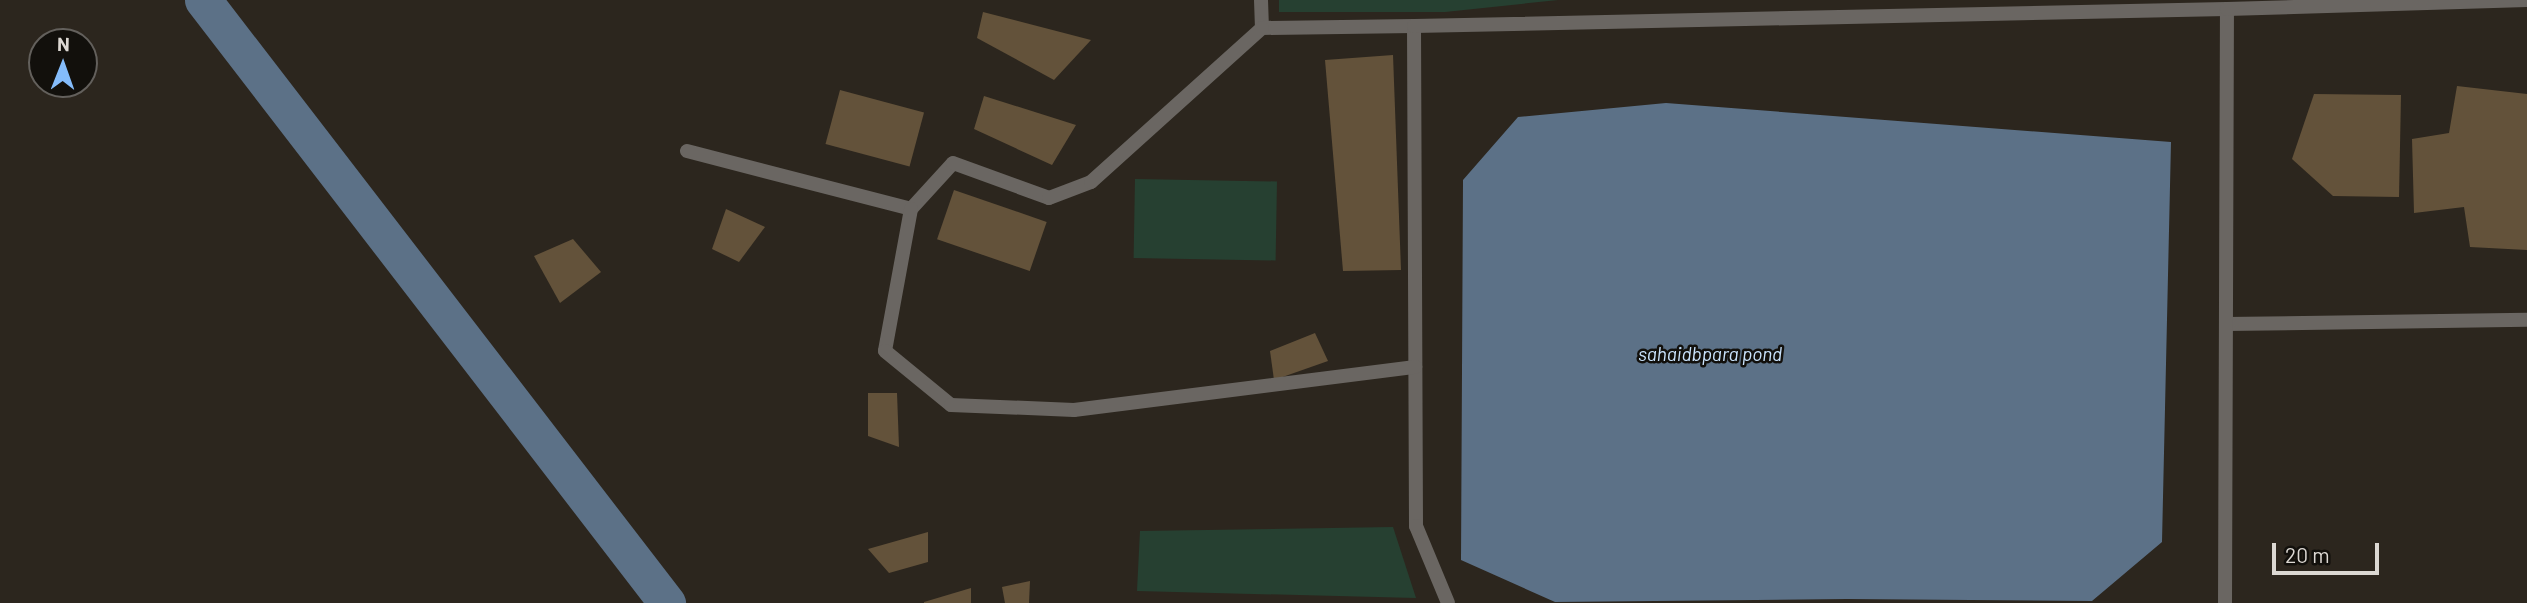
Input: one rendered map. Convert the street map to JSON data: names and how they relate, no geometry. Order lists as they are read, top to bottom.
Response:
{
  "water": ["sahaidbpara pond"],
  "scale_bar": "20 m",
  "north": "top"
}
